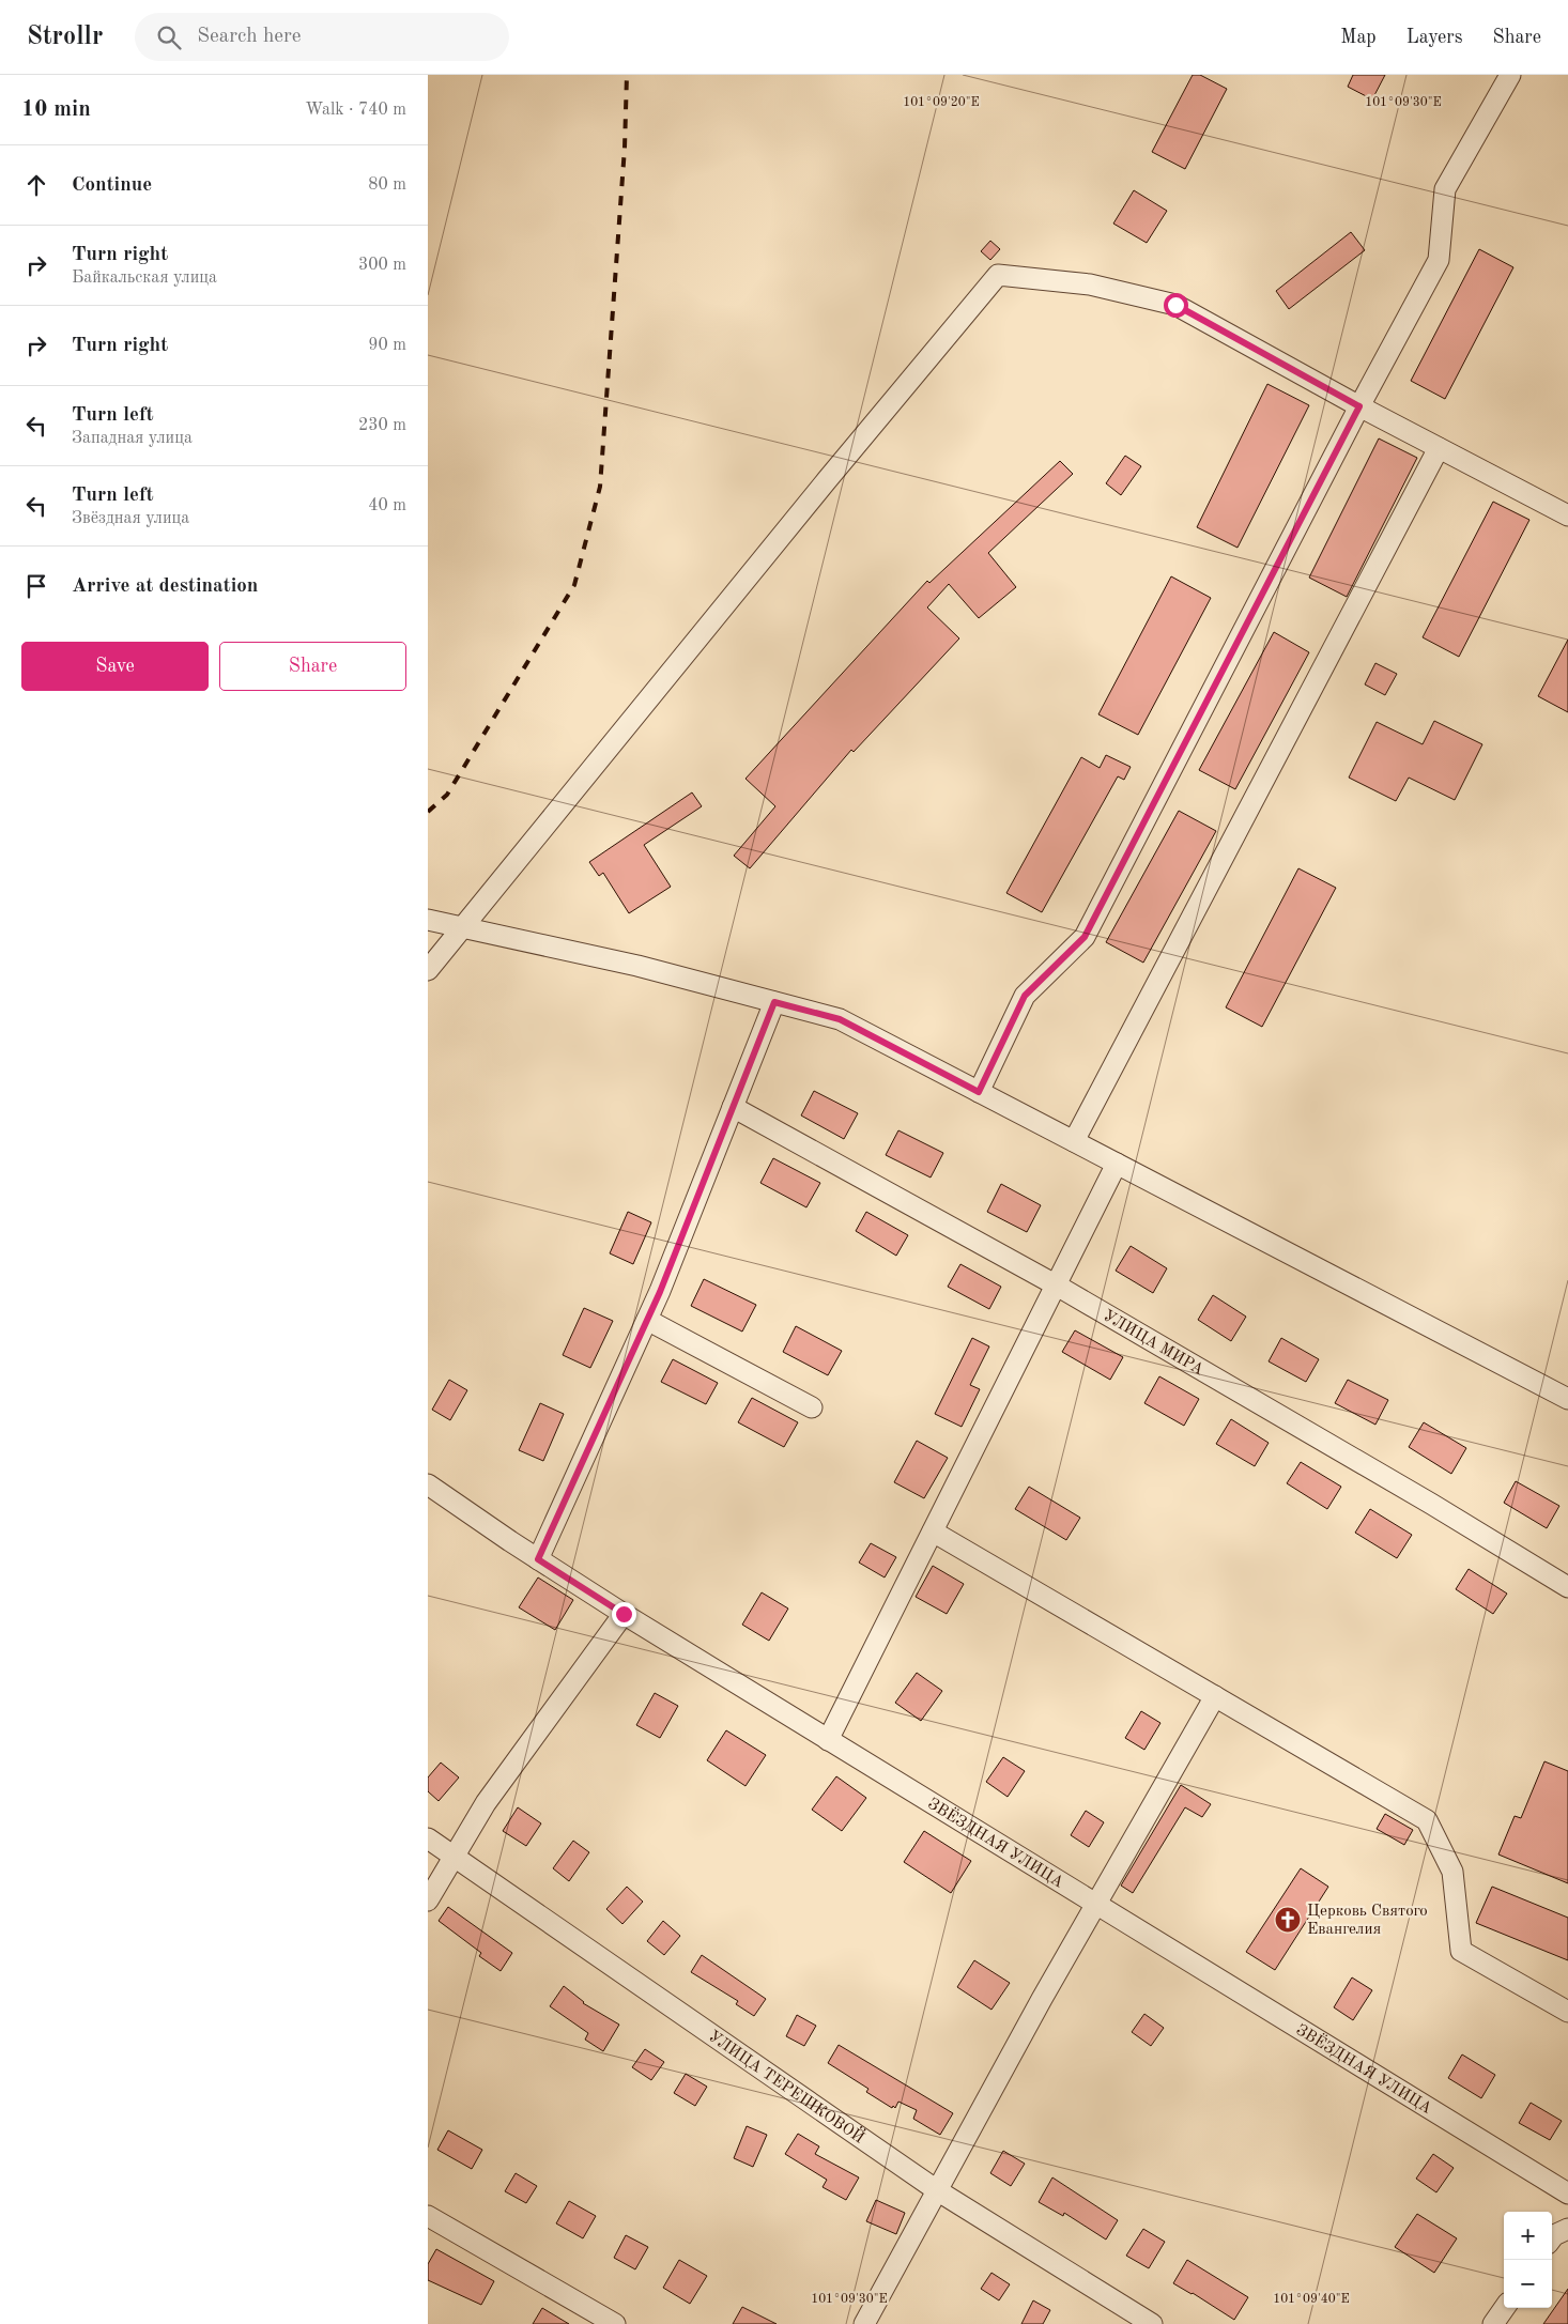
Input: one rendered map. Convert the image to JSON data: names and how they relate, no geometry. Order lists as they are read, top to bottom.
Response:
{
  "streets": {
    "street": ["УЛИЦА МИРА", "ЗВЁЗДНАЯ УЛИЦА", "УЛИЦА ТЕРЕШКОВОЙ"]
  },
  "places": {
    "church": ["Церковь Святого Евангелия"]
  },
  "page": {
    "header": "Strollr",
    "search": "Search here",
    "nav": ["Map", "Layers", "Share"],
    "heading": ["10 min", "Walk · 740 m"],
    "list": [
      ["Continue", "80 m"],
      ["Turn right", "Байкальская улица", "300 m"],
      ["Turn right", "90 m"],
      ["Turn left", "Западная улица", "230 m"],
      ["Turn left", "Звёздная улица", "40 m"],
      "Arrive at destination"
    ],
    "buttons": ["Save", "Share"],
    "map_buttons": ["+", "−"]
  },
  "coordinates": ["101°09'20\"E", "101°09'30\"E", "101°09'40\"E"]
}
